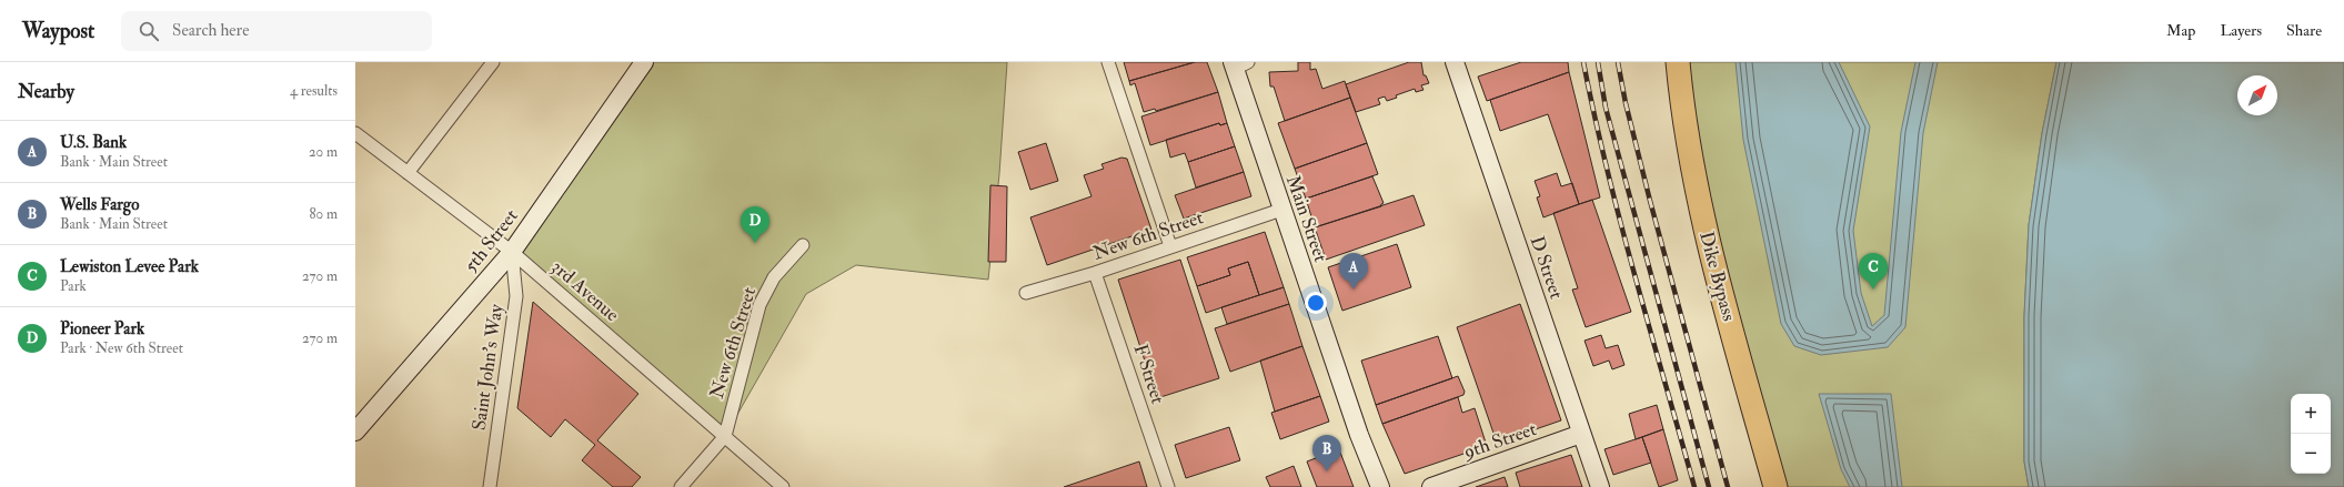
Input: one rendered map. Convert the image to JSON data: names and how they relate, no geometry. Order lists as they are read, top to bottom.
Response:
{
  "streets": {
    "highway": ["Dike Bypass"],
    "main road": [
      "Main Street",
      "5th Street",
      "D Street",
      "9th Street"
    ],
    "street": [
      "New 6th Street",
      "3rd Avenue",
      "Saint John's Way",
      "F Street"
    ]
  },
  "crossings": [
    ["Main Street", "New 6th Street"],
    ["New 6th Street", "3rd Avenue"],
    ["New 6th Street", "F Street"],
    ["5th Street", "3rd Avenue"],
    ["5th Street", "Saint John's Way"],
    ["D Street", "9th Street"],
    ["3rd Avenue", "Saint John's Way"]
  ],
  "north": "top right",
  "page": {
    "header": "Waypost",
    "search": "Search here",
    "nav": ["Map", "Layers", "Share"],
    "heading": ["Nearby", "4 results"],
    "list": [
      {
        "mark": "A",
        "name": "U.S. Bank",
        "note": "Bank · Main Street",
        "value": "20 m"
      },
      {
        "mark": "B",
        "name": "Wells Fargo",
        "note": "Bank · Main Street",
        "value": "80 m"
      },
      {
        "mark": "C",
        "name": "Lewiston Levee Park",
        "note": "Park",
        "value": "270 m"
      },
      {
        "mark": "D",
        "name": "Pioneer Park",
        "note": "Park · New 6th Street",
        "value": "270 m"
      }
    ],
    "pins": [
      "D",
      "A",
      "C",
      "B"
    ],
    "map_buttons": ["+", "−"]
  }
}
